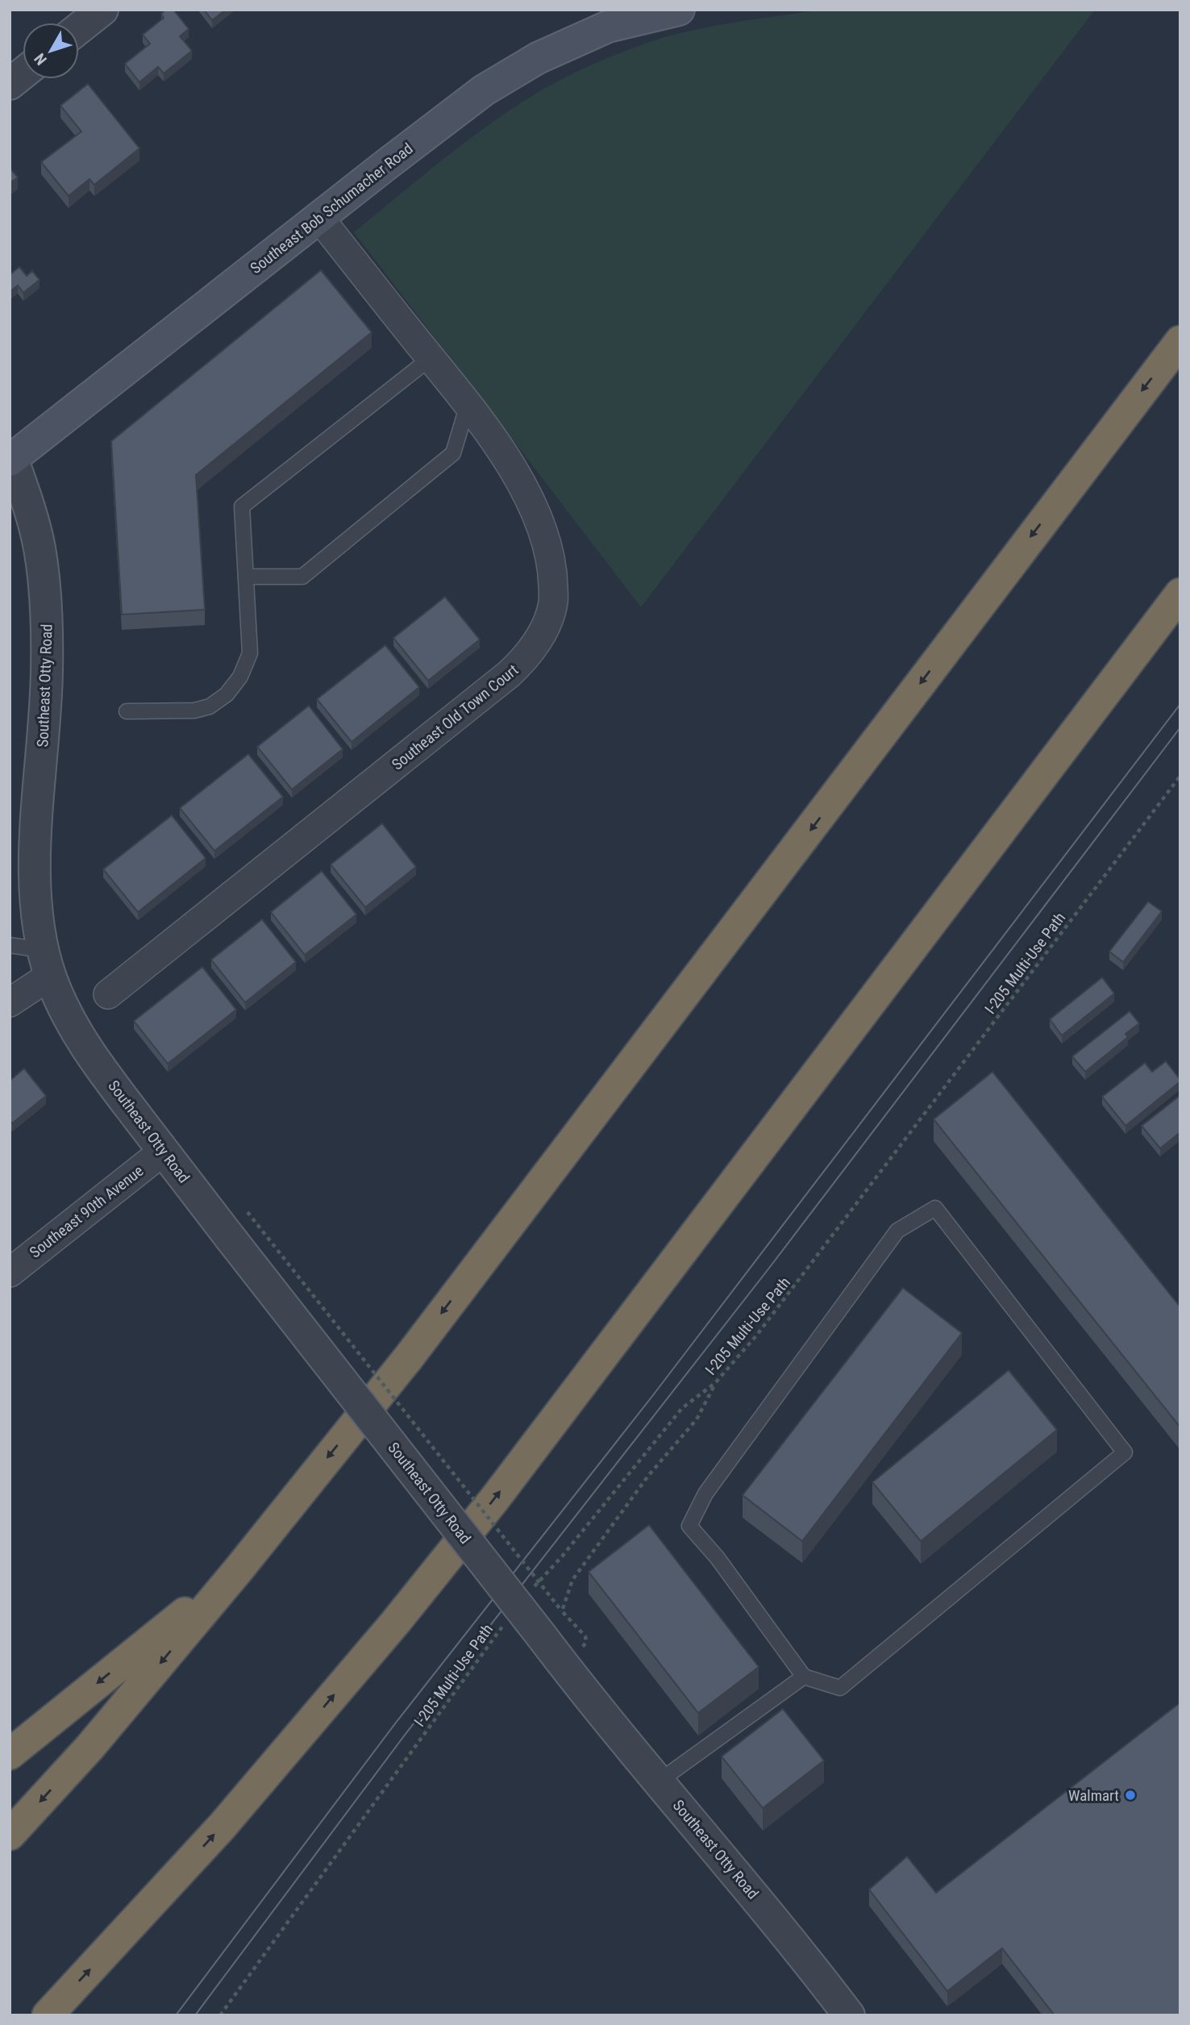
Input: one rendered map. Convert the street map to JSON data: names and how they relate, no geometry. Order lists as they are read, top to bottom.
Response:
{
  "streets": {
    "main road": ["Southeast Bob Schumacher Road"],
    "street": ["Southeast Otty Road", "Southeast Old Town Court", "Southeast 90th Avenue"],
    "path": ["I-205 Multi-Use Path"]
  },
  "crossings": [
    ["Southeast Bob Schumacher Road", "Southeast Otty Road"],
    ["Southeast Bob Schumacher Road", "Southeast Old Town Court"],
    ["Southeast Otty Road", "I-205 Multi-Use Path"],
    ["Southeast Otty Road", "Southeast 90th Avenue"]
  ],
  "places": ["Walmart"],
  "north": "bottom left"
}
